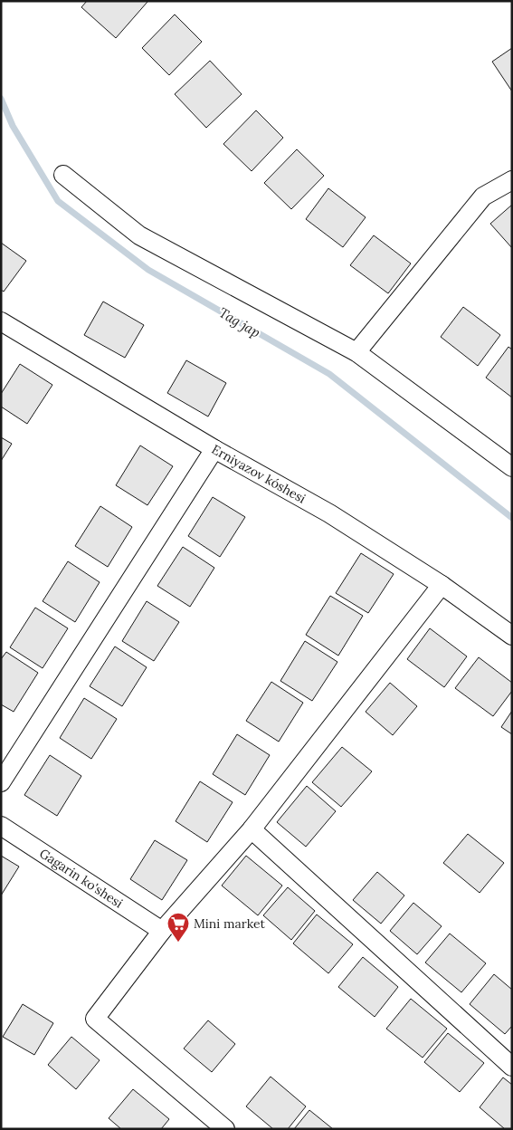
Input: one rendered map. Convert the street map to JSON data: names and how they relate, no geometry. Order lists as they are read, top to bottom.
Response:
{
  "streets": {
    "street": ["Erniyazov kóshesi", "Gagarin ko'shesi"]
  },
  "water": ["Tag jap"],
  "places": {
    "supermarket": ["Mini market"]
  }
}
